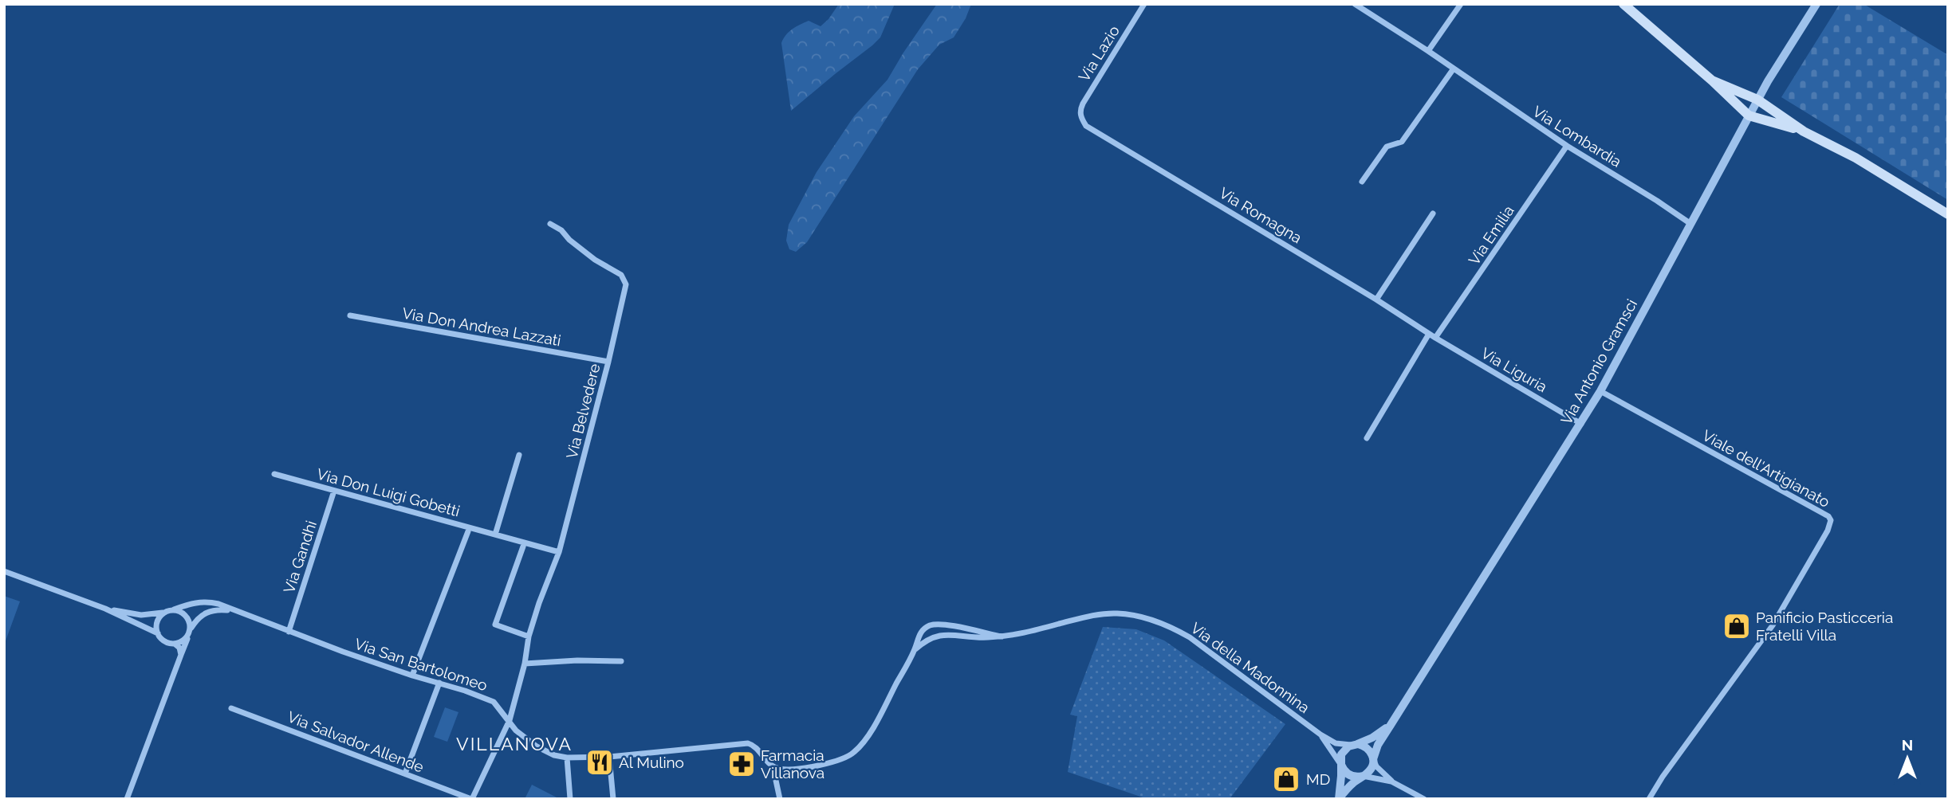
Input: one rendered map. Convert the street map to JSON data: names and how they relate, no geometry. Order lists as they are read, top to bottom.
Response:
{
  "streets": {
    "street": [
      "Via Lazio",
      "Via Lombardia",
      "Via Romagna",
      "Via Emilia",
      "Via Don Andrea Lazzati",
      "Via Antonio Gramsci",
      "Via Liguria",
      "Via Belvedere",
      "Viale dell'Artigianato",
      "Via Don Luigi Gobetti",
      "Via Gandhi",
      "Via San Bartolomeo",
      "Via della Madonnina",
      "Via Salvador Allende"
    ]
  },
  "crossings": [
    ["Via Lazio", "Via Romagna"],
    ["Via Lombardia", "Via Emilia"],
    ["Via Lombardia", "Via Antonio Gramsci"],
    ["Via Romagna", "Via Emilia"],
    ["Via Romagna", "Via Liguria"],
    ["Via Emilia", "Via Liguria"],
    ["Via Don Andrea Lazzati", "Via Belvedere"],
    ["Via Antonio Gramsci", "Via Liguria"],
    ["Via Antonio Gramsci", "Viale dell'Artigianato"],
    ["Via Antonio Gramsci", "Via della Madonnina"],
    ["Via Belvedere", "Via Don Luigi Gobetti"],
    ["Via Belvedere", "Via San Bartolomeo"],
    ["Via Belvedere", "Via Salvador Allende"],
    ["Via Don Luigi Gobetti", "Via Gandhi"],
    ["Via Gandhi", "Via San Bartolomeo"],
    ["Via San Bartolomeo", "Via della Madonnina"]
  ],
  "districts": ["VILLANOVA"],
  "places": {
    "shop": ["Panificio Pasticceria Fratelli Villa", "MD"],
    "restaurant": ["Al Mulino"],
    "pharmacy": ["Farmacia Villanova"]
  },
  "north": "top"
}
